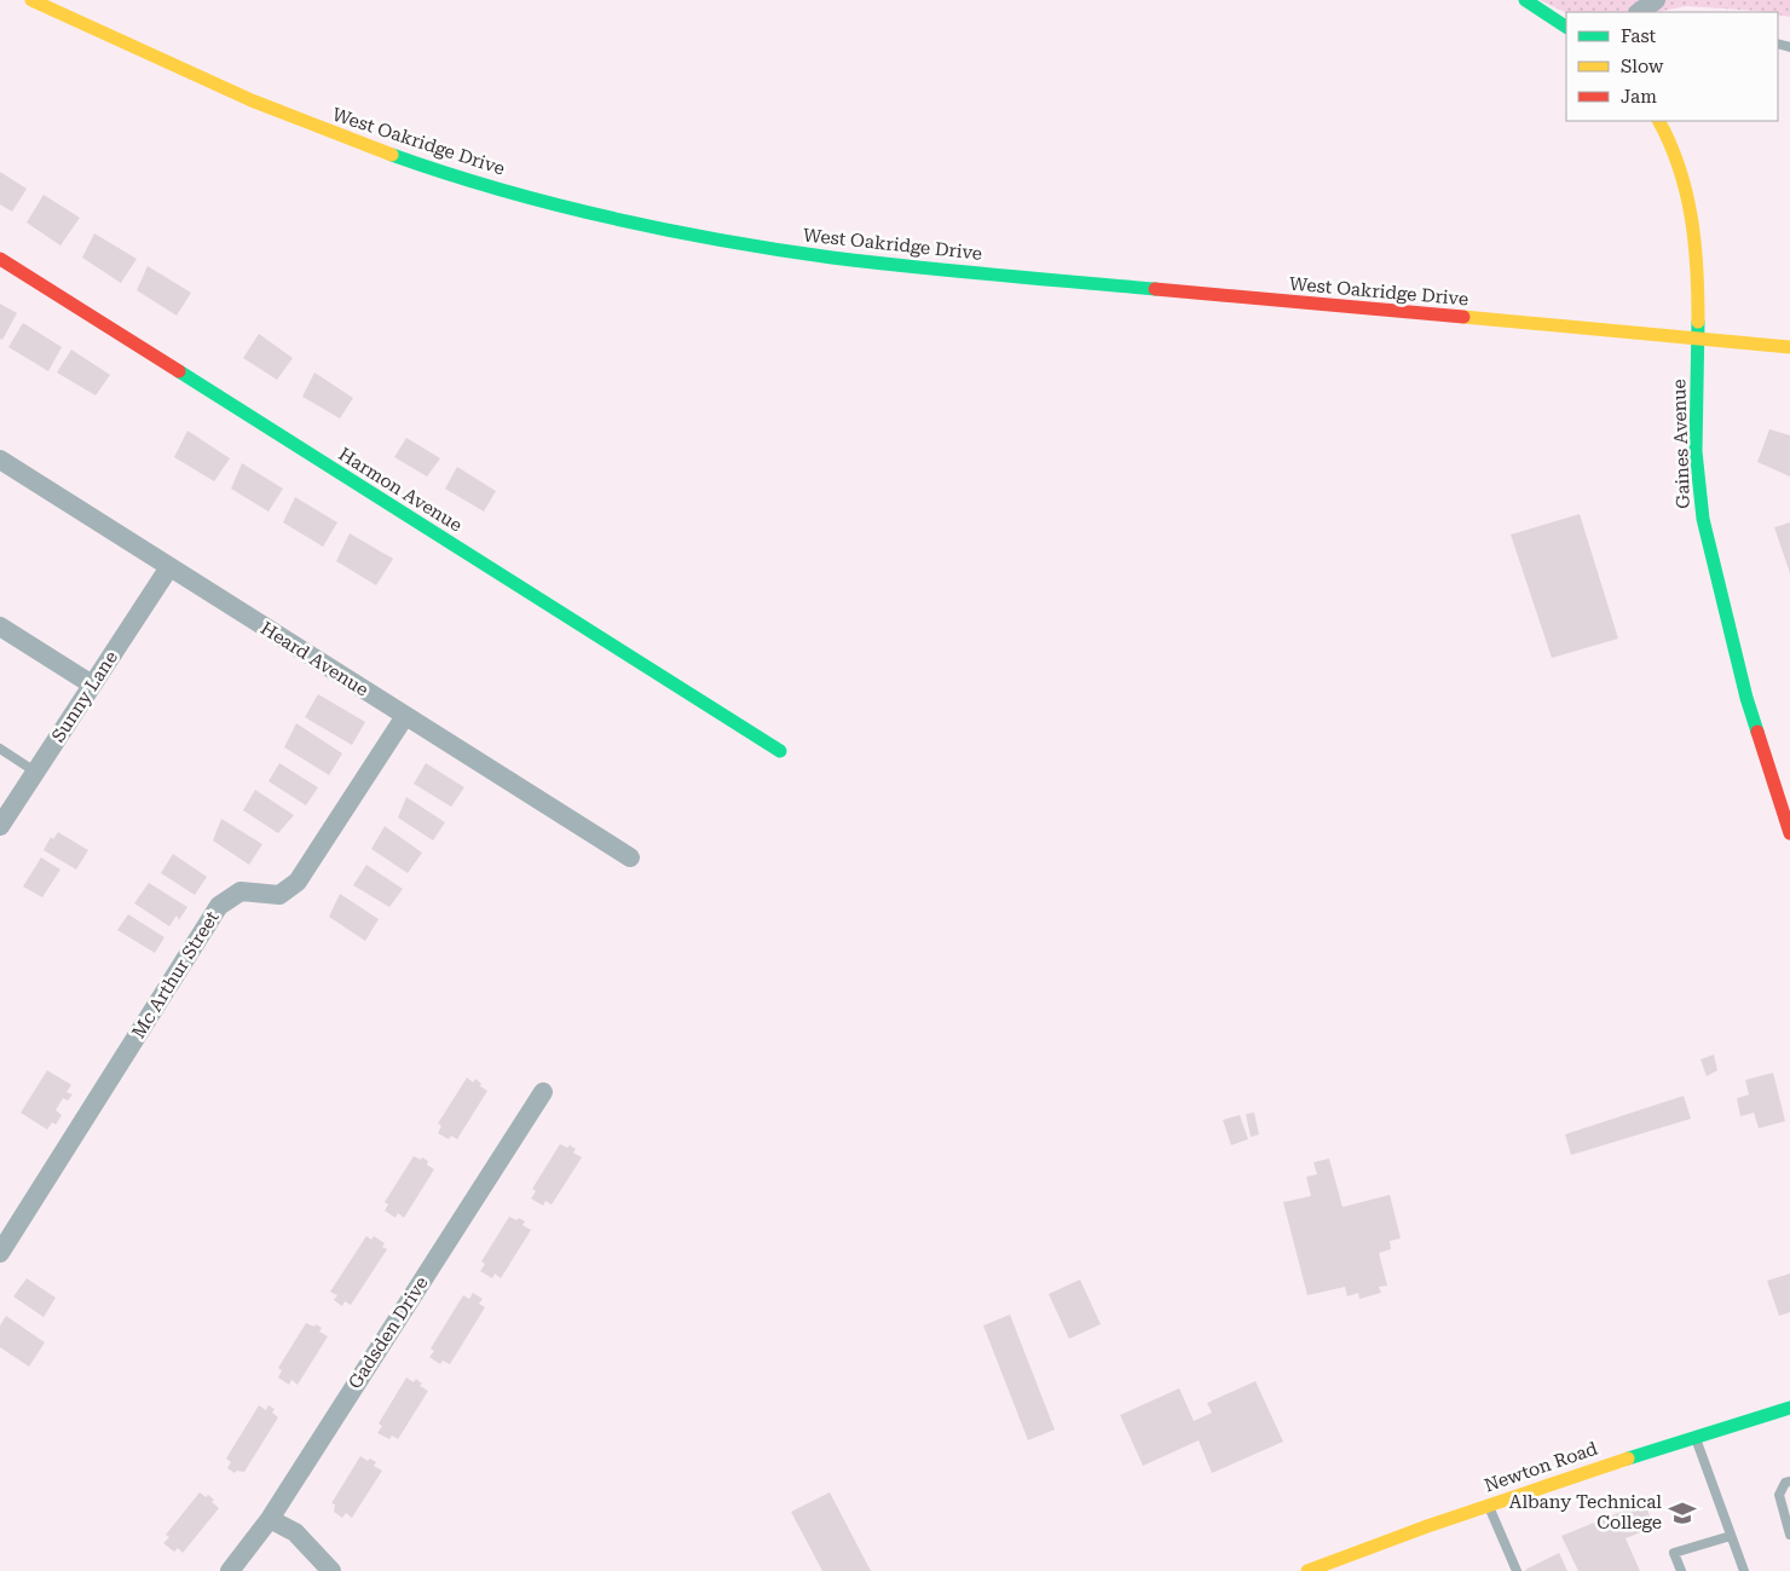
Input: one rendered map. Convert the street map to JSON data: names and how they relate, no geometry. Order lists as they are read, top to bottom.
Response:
{
  "streets": {
    "main road": [
      "West Oakridge Drive",
      "Gaines Avenue",
      "Harmon Avenue",
      "Newton Road"
    ],
    "street": [
      "Heard Avenue",
      "Sunny Lane",
      "Mc Arthur Street",
      "Gadsden Drive"
    ]
  },
  "crossings": [
    ["West Oakridge Drive", "Gaines Avenue"],
    ["Heard Avenue", "Sunny Lane"],
    ["Heard Avenue", "Mc Arthur Street"]
  ],
  "places": {
    "school or university": ["Albany Technical College"]
  },
  "legend": ["Fast", "Slow", "Jam"]
}
